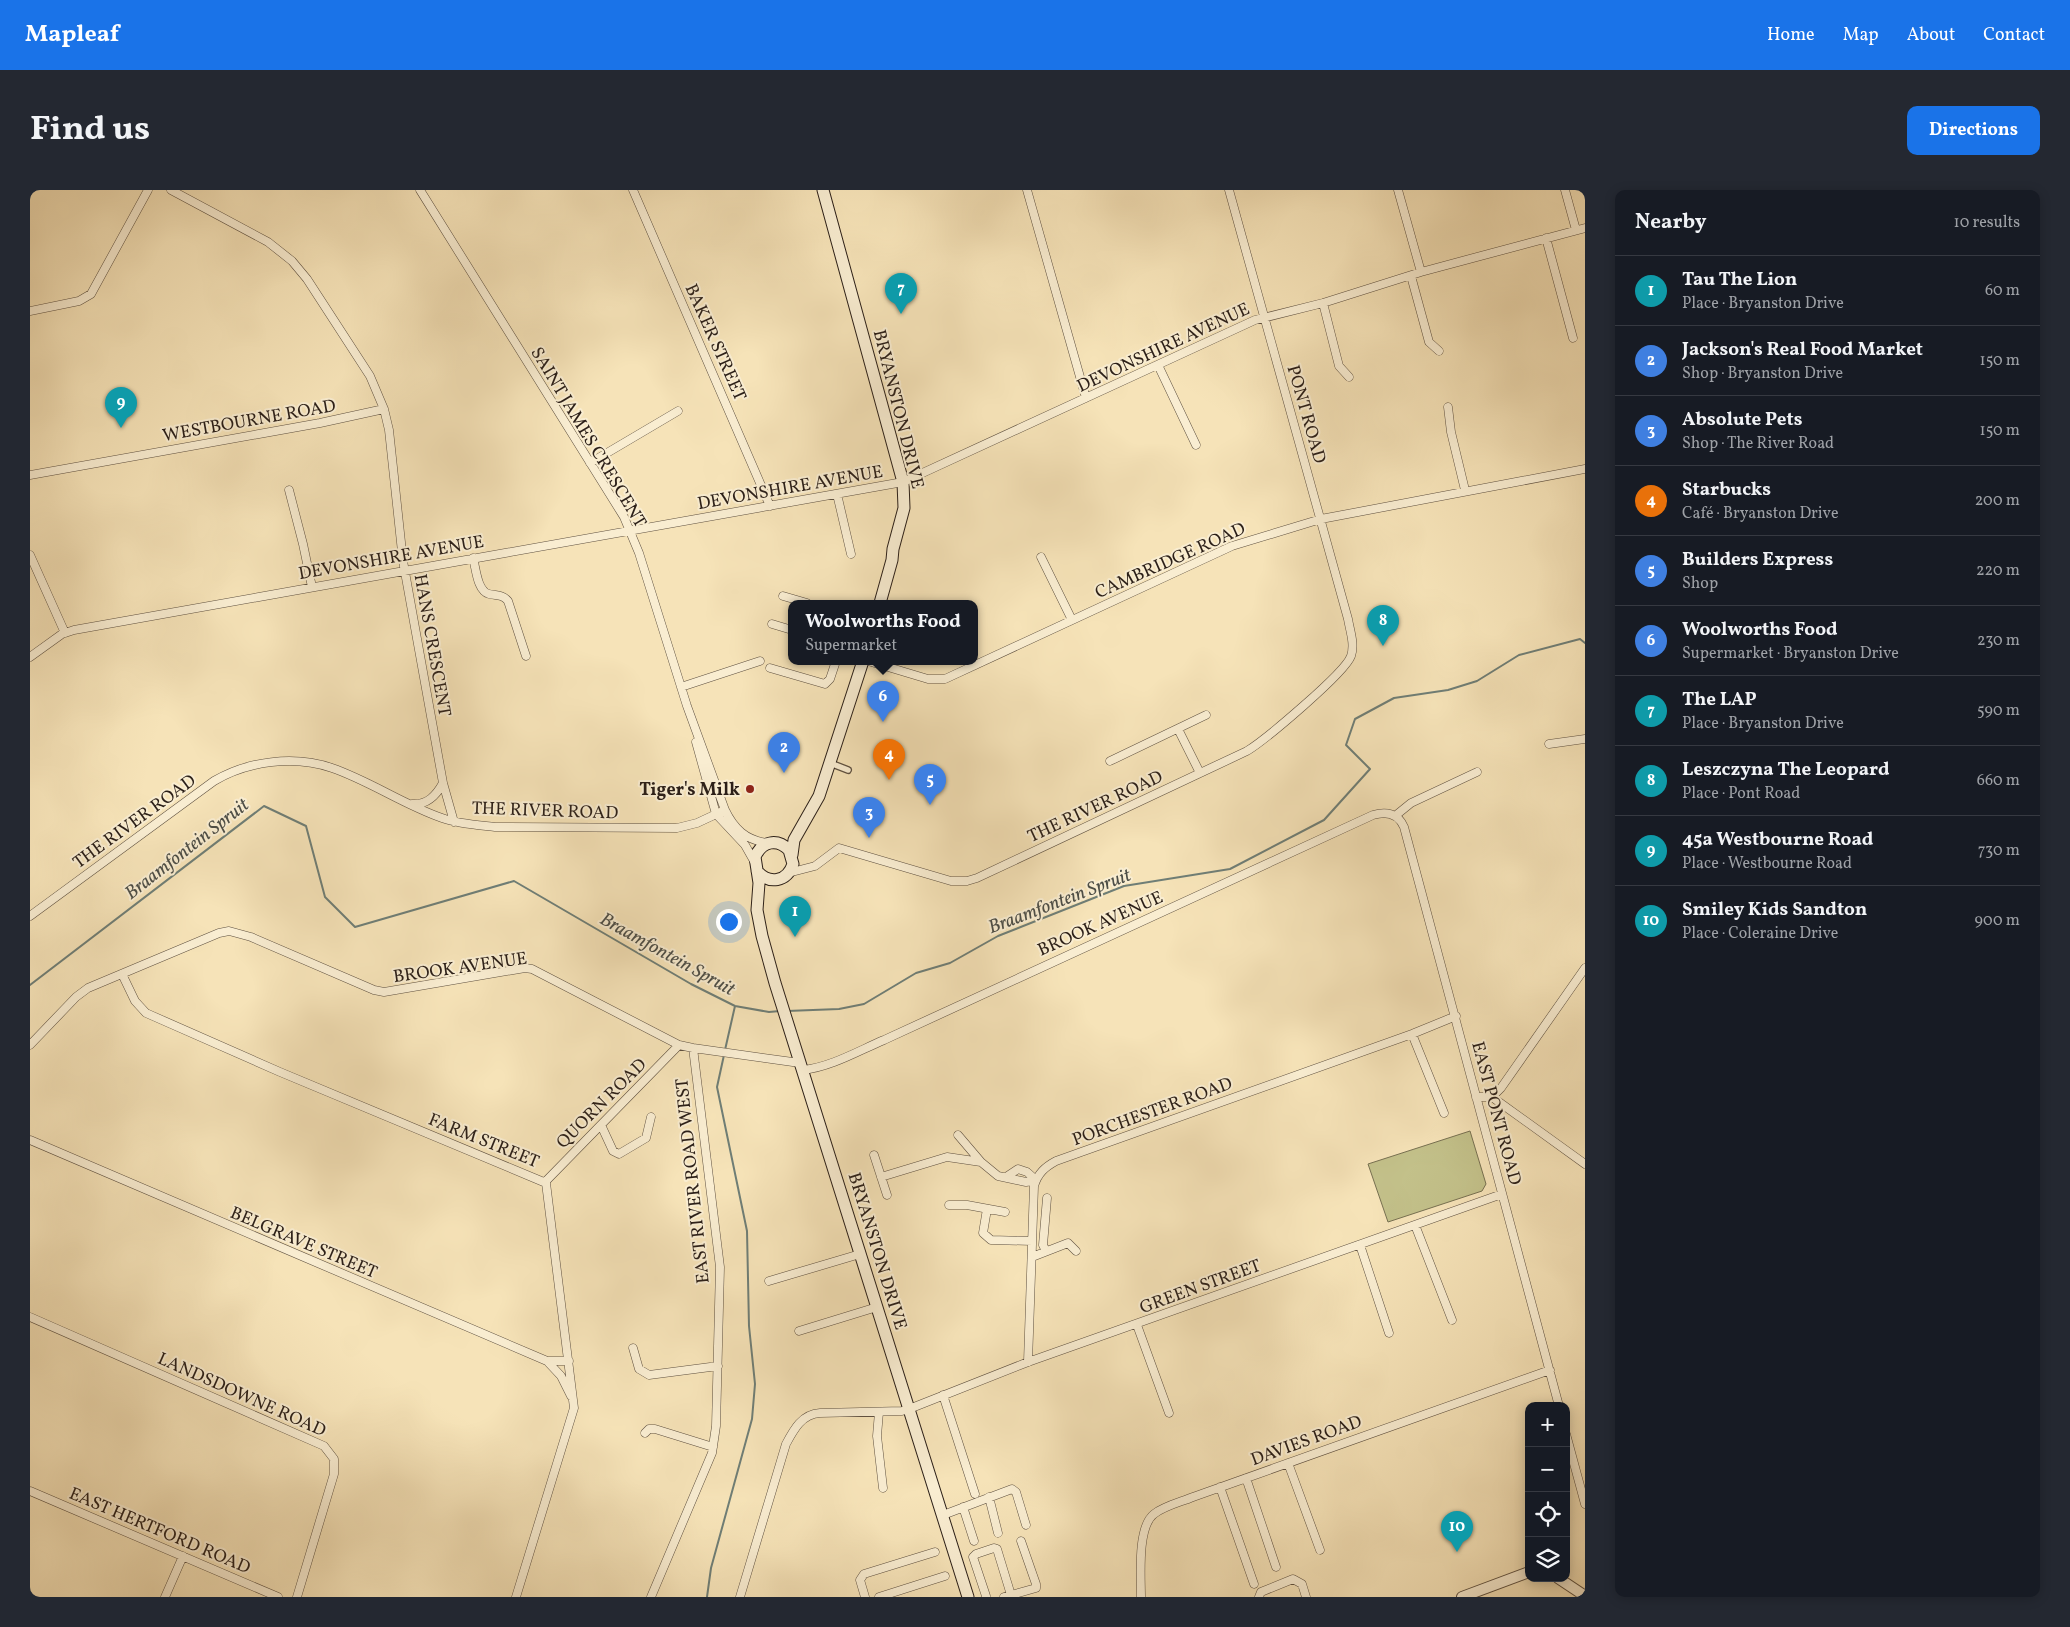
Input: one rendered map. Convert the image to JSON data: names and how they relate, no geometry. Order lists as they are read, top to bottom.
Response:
{
  "streets": {
    "main road": ["BRYANSTON DRIVE"],
    "street": [
      "BAKER STREET",
      "DEVONSHIRE AVENUE",
      "PONT ROAD",
      "WESTBOURNE ROAD",
      "SAINT JAMES CRESCENT",
      "CAMBRIDGE ROAD",
      "HANS CRESCENT",
      "THE RIVER ROAD",
      "BROOK AVENUE",
      "QUORN ROAD",
      "PORCHESTER ROAD",
      "EAST PONT ROAD",
      "FARM STREET",
      "EAST RIVER ROAD WEST",
      "BELGRAVE STREET",
      "GREEN STREET",
      "LANDSDOWNE ROAD",
      "DAVIES ROAD",
      "EAST HERTFORD ROAD"
    ]
  },
  "crossings": [
    ["BAKER STREET", "DEVONSHIRE AVENUE"],
    ["DEVONSHIRE AVENUE", "BRYANSTON DRIVE"],
    ["DEVONSHIRE AVENUE", "PONT ROAD"],
    ["DEVONSHIRE AVENUE", "SAINT JAMES CRESCENT"],
    ["DEVONSHIRE AVENUE", "HANS CRESCENT"],
    ["BRYANSTON DRIVE", "SAINT JAMES CRESCENT"],
    ["BRYANSTON DRIVE", "THE RIVER ROAD"],
    ["BRYANSTON DRIVE", "BROOK AVENUE"],
    ["BRYANSTON DRIVE", "GREEN STREET"],
    ["PONT ROAD", "CAMBRIDGE ROAD"],
    ["PONT ROAD", "THE RIVER ROAD"],
    ["WESTBOURNE ROAD", "HANS CRESCENT"],
    ["SAINT JAMES CRESCENT", "THE RIVER ROAD"],
    ["HANS CRESCENT", "THE RIVER ROAD"],
    ["BROOK AVENUE", "QUORN ROAD"],
    ["BROOK AVENUE", "EAST PONT ROAD"],
    ["BROOK AVENUE", "FARM STREET"],
    ["BROOK AVENUE", "EAST RIVER ROAD WEST"],
    ["QUORN ROAD", "FARM STREET"],
    ["PORCHESTER ROAD", "EAST PONT ROAD"],
    ["EAST PONT ROAD", "GREEN STREET"],
    ["EAST PONT ROAD", "DAVIES ROAD"],
    ["FARM STREET", "BELGRAVE STREET"]
  ],
  "water": ["Braamfontein Spruit"],
  "places": ["Tiger's Milk"],
  "page": {
    "header": "Mapleaf",
    "nav": [
      "Home",
      "Map",
      "About",
      "Contact"
    ],
    "title": "Find us",
    "buttons": "Directions",
    "heading": ["Nearby", "10 results"],
    "list": [
      {
        "mark": "1",
        "name": "Tau The Lion",
        "note": "Place · Bryanston Drive",
        "value": "60 m"
      },
      {
        "mark": "2",
        "name": "Jackson's Real Food Market",
        "note": "Shop · Bryanston Drive",
        "value": "150 m"
      },
      {
        "mark": "3",
        "name": "Absolute Pets",
        "note": "Shop · The River Road",
        "value": "150 m"
      },
      {
        "mark": "4",
        "name": "Starbucks",
        "note": "Café · Bryanston Drive",
        "value": "200 m"
      },
      {
        "mark": "5",
        "name": "Builders Express",
        "note": "Shop",
        "value": "220 m"
      },
      {
        "mark": "6",
        "name": "Woolworths Food",
        "note": "Supermarket · Bryanston Drive",
        "value": "230 m"
      },
      {
        "mark": "7",
        "name": "The LAP",
        "note": "Place · Bryanston Drive",
        "value": "590 m"
      },
      {
        "mark": "8",
        "name": "Leszczyna The Leopard",
        "note": "Place · Pont Road",
        "value": "660 m"
      },
      {
        "mark": "9",
        "name": "45a Westbourne Road",
        "note": "Place · Westbourne Road",
        "value": "730 m"
      },
      {
        "mark": "10",
        "name": "Smiley Kids Sandton",
        "note": "Place · Coleraine Drive",
        "value": "900 m"
      }
    ],
    "pins": [
      "7",
      "9",
      "8",
      "6",
      "2",
      "4",
      "5",
      "3",
      "1",
      "10"
    ],
    "popup": ["Woolworths Food", "Supermarket"],
    "map_buttons": ["+", "−"]
  }
}
